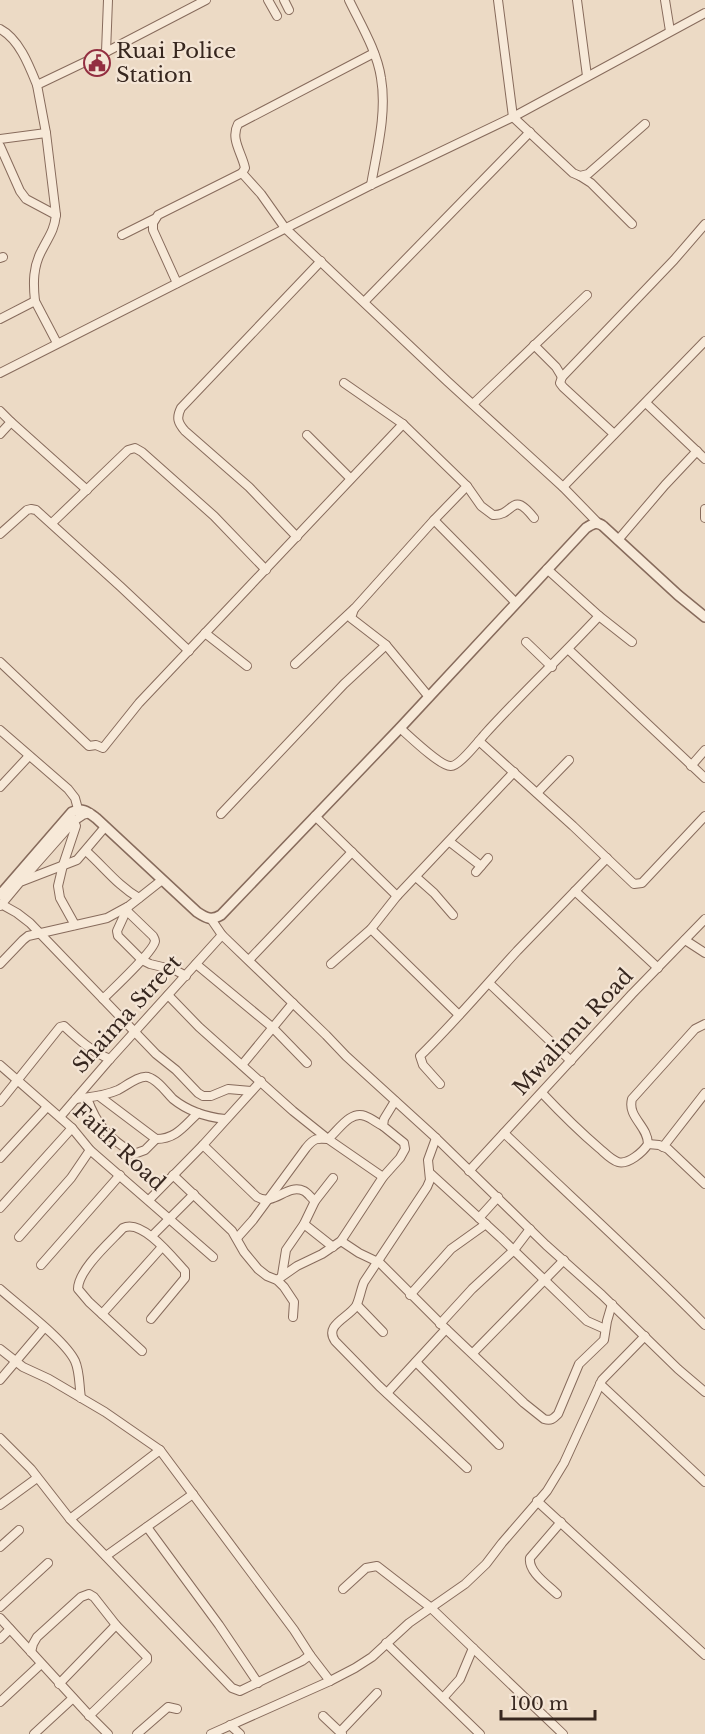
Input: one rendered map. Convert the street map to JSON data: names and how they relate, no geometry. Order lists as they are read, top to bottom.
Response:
{
  "streets": {
    "street": ["Shaima Street", "Mwalimu Road", "Faith Road"]
  },
  "crossings": [
    ["Shaima Street", "Faith Road"]
  ],
  "places": {
    "public building": ["Ruai Police Station"]
  },
  "scale_bar": "100 m"
}
